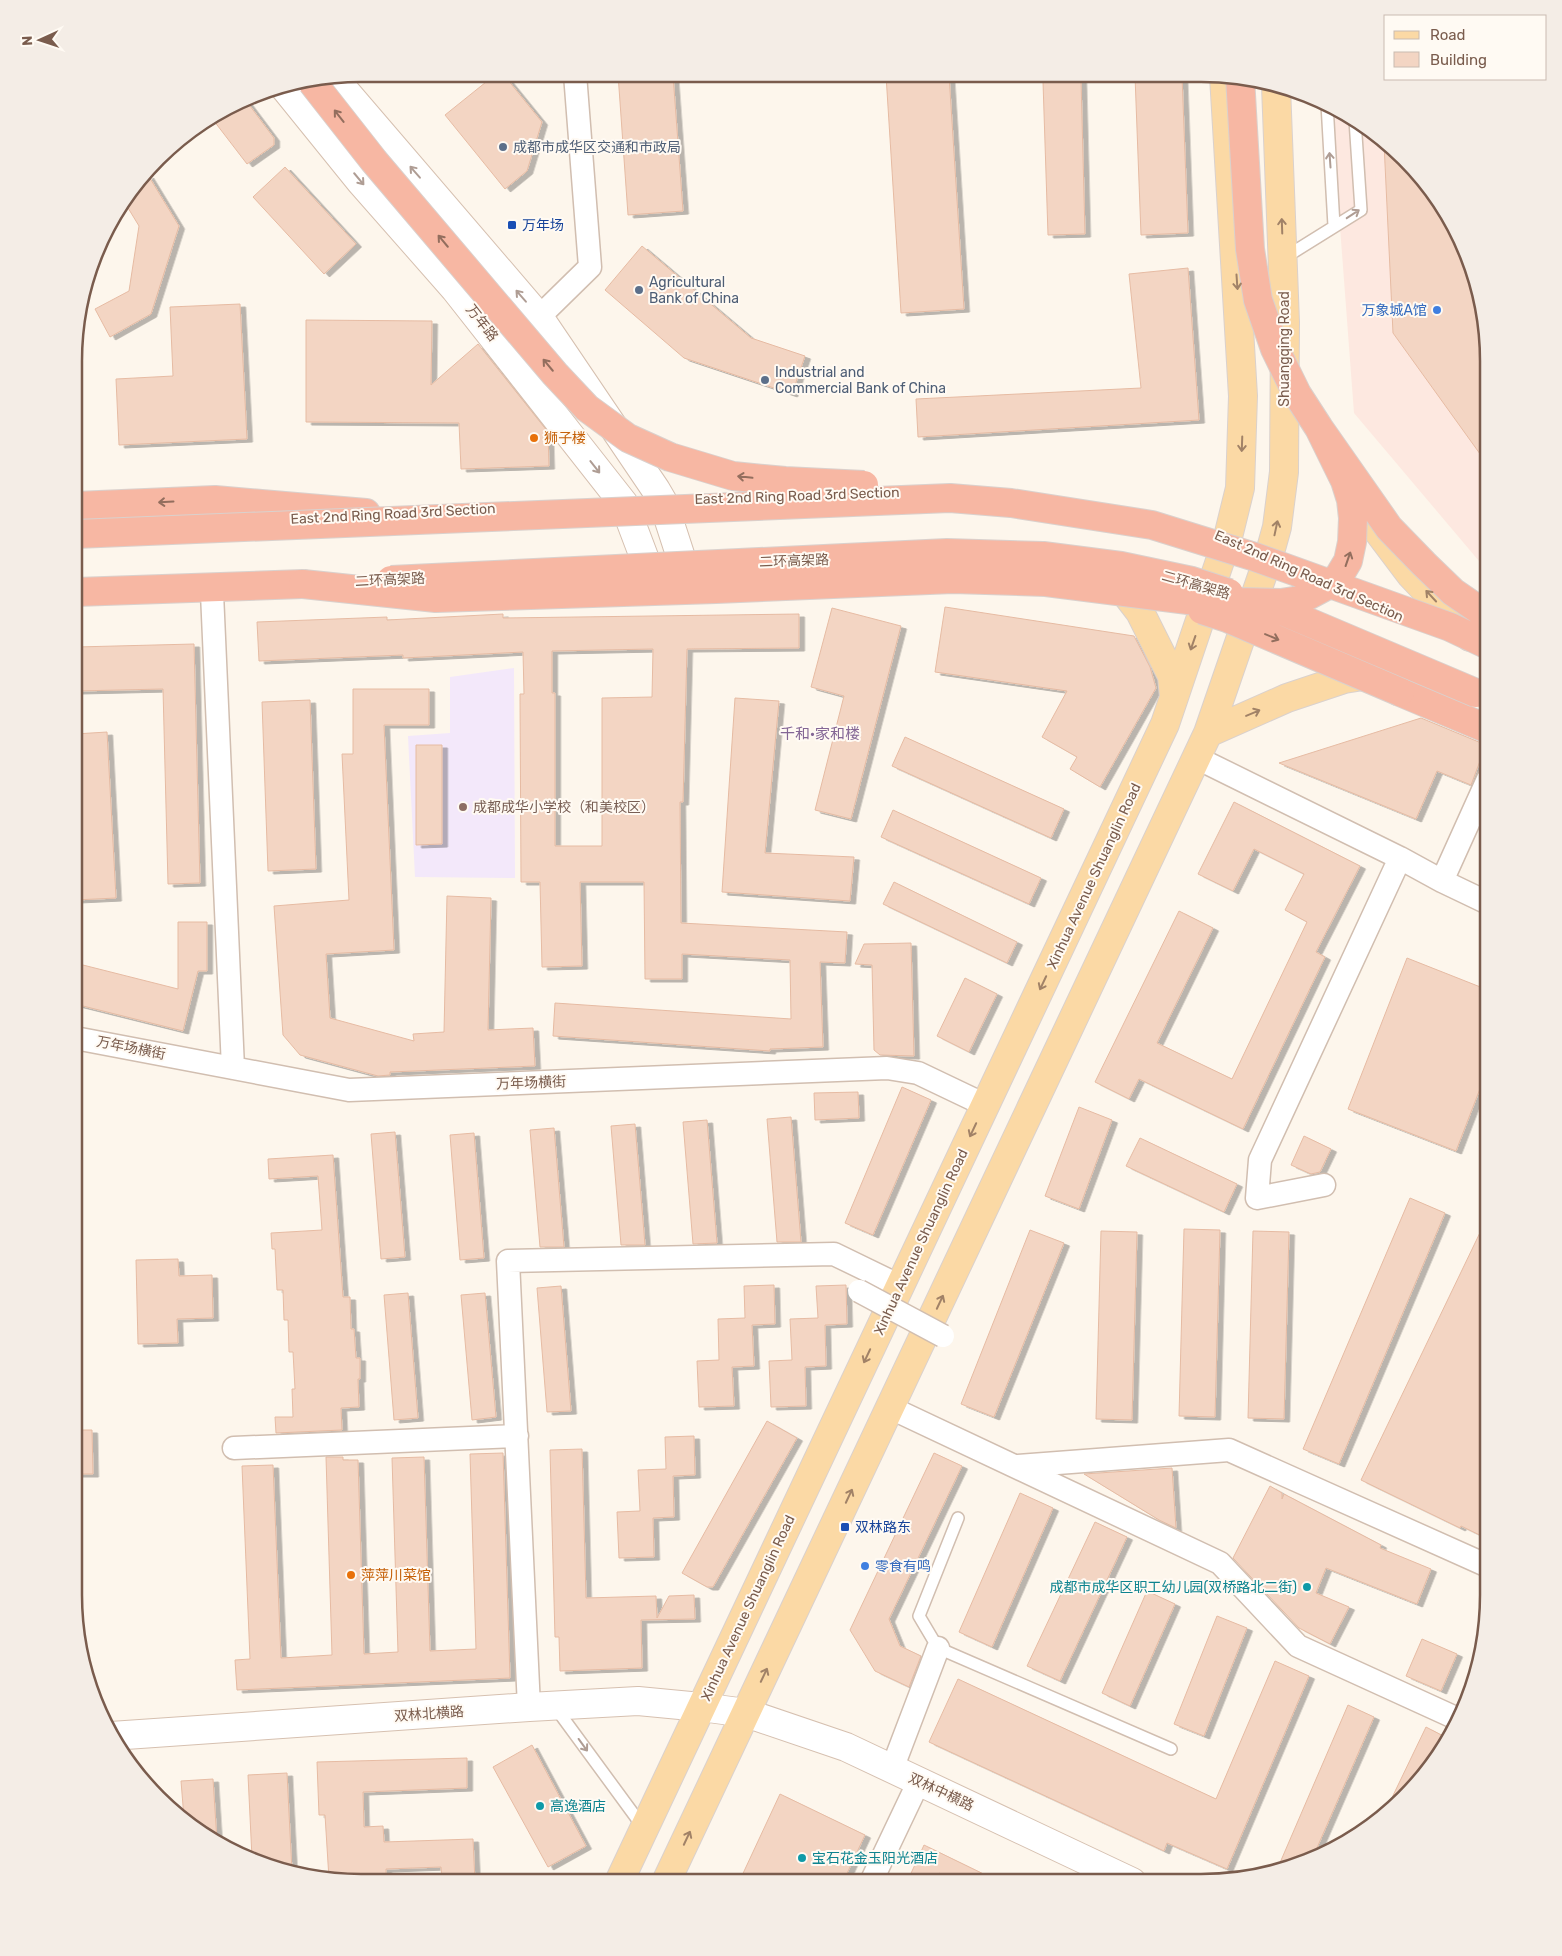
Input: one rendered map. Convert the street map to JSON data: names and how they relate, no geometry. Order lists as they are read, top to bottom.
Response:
{
  "streets": {
    "highway": ["二环高架路"],
    "main road": [
      "万年路",
      "Shuangqing Road",
      "East 2nd Ring Road 3rd Section",
      "Xinhua Avenue Shuanglin Road",
      "双林北横路",
      "双林中横路"
    ],
    "street": ["万年场横街"]
  },
  "crossings": [
    ["万年路", "East 2nd Ring Road 3rd Section"],
    ["Shuangqing Road", "East 2nd Ring Road 3rd Section"],
    ["Xinhua Avenue Shuanglin Road", "万年场横街"],
    ["Xinhua Avenue Shuanglin Road", "双林北横路"],
    ["双林北横路", "双林中横路"]
  ],
  "districts": ["千和·家和楼"],
  "places": {
    "other": [
      "成都市成华区交通和市政局",
      "Agricultural Bank of China",
      "万象城A馆",
      "Industrial and Commercial Bank of China",
      "狮子楼",
      "成都成华小学校（和美校区）",
      "零食有鸣",
      "萍萍川菜馆",
      "成都市成华区职工幼儿园(双桥路北二街)",
      "高逸酒店",
      "宝石花金玉阳光酒店"
    ],
    "transit": ["万年场", "双林路东"]
  },
  "legend": ["Road", "Building"],
  "north": "left"
}
